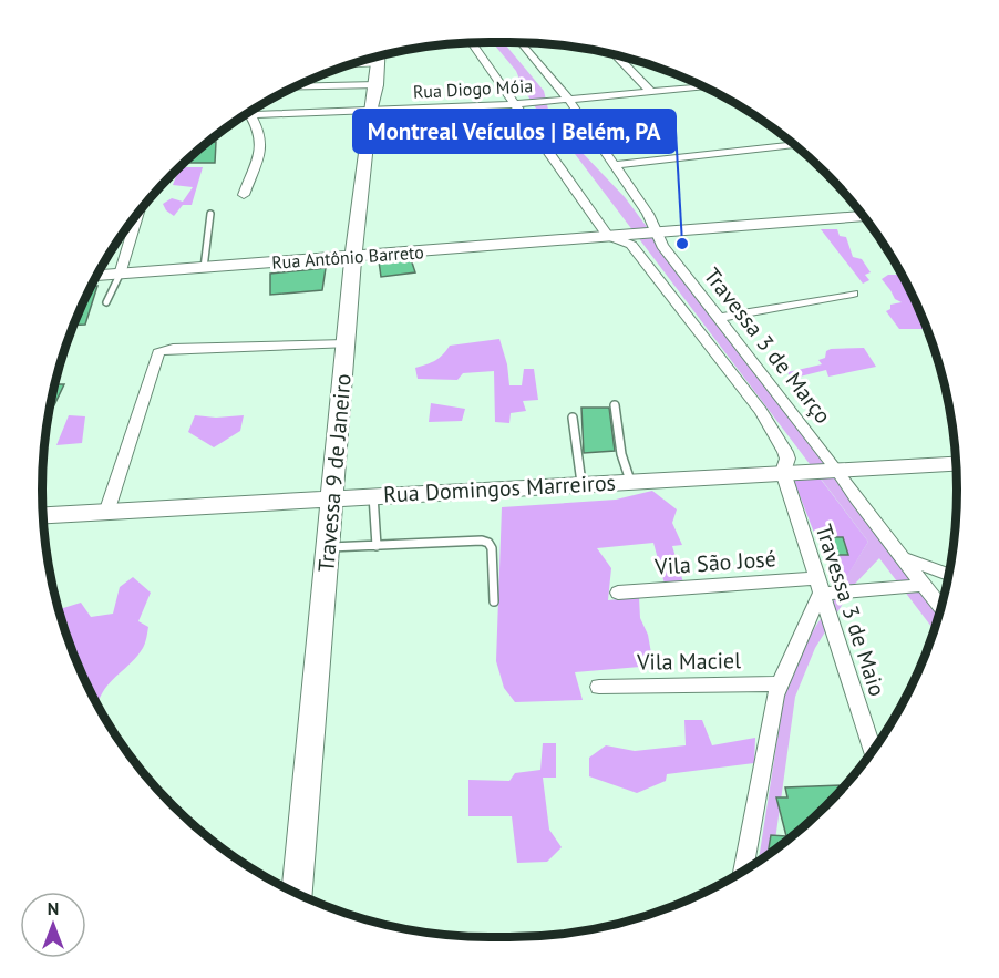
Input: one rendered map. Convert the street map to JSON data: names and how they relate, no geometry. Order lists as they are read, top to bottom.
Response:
{
  "streets": {
    "main road": ["Rua Antônio Barreto", "Travessa 9 de Janeiro", "Rua Domingos Marreiros"],
    "street": [
      "Rua Diogo Móia",
      "Travessa 3 de Março",
      "Vila São José",
      "Travessa 3 de Maio",
      "Vila Maciel"
    ]
  },
  "crossings": [
    ["Rua Diogo Móia", "Travessa 3 de Março"],
    ["Rua Diogo Móia", "Travessa 9 de Janeiro"],
    ["Rua Antônio Barreto", "Travessa 3 de Março"],
    ["Rua Antônio Barreto", "Travessa 9 de Janeiro"],
    ["Travessa 3 de Março", "Rua Domingos Marreiros"],
    ["Travessa 3 de Março", "Vila São José"],
    ["Travessa 3 de Março", "Travessa 3 de Maio"],
    ["Travessa 9 de Janeiro", "Rua Domingos Marreiros"],
    ["Rua Domingos Marreiros", "Travessa 3 de Maio"],
    ["Vila São José", "Travessa 3 de Maio"]
  ],
  "places": ["Montreal Veículos | Belém, PA"],
  "north": "top"
}
